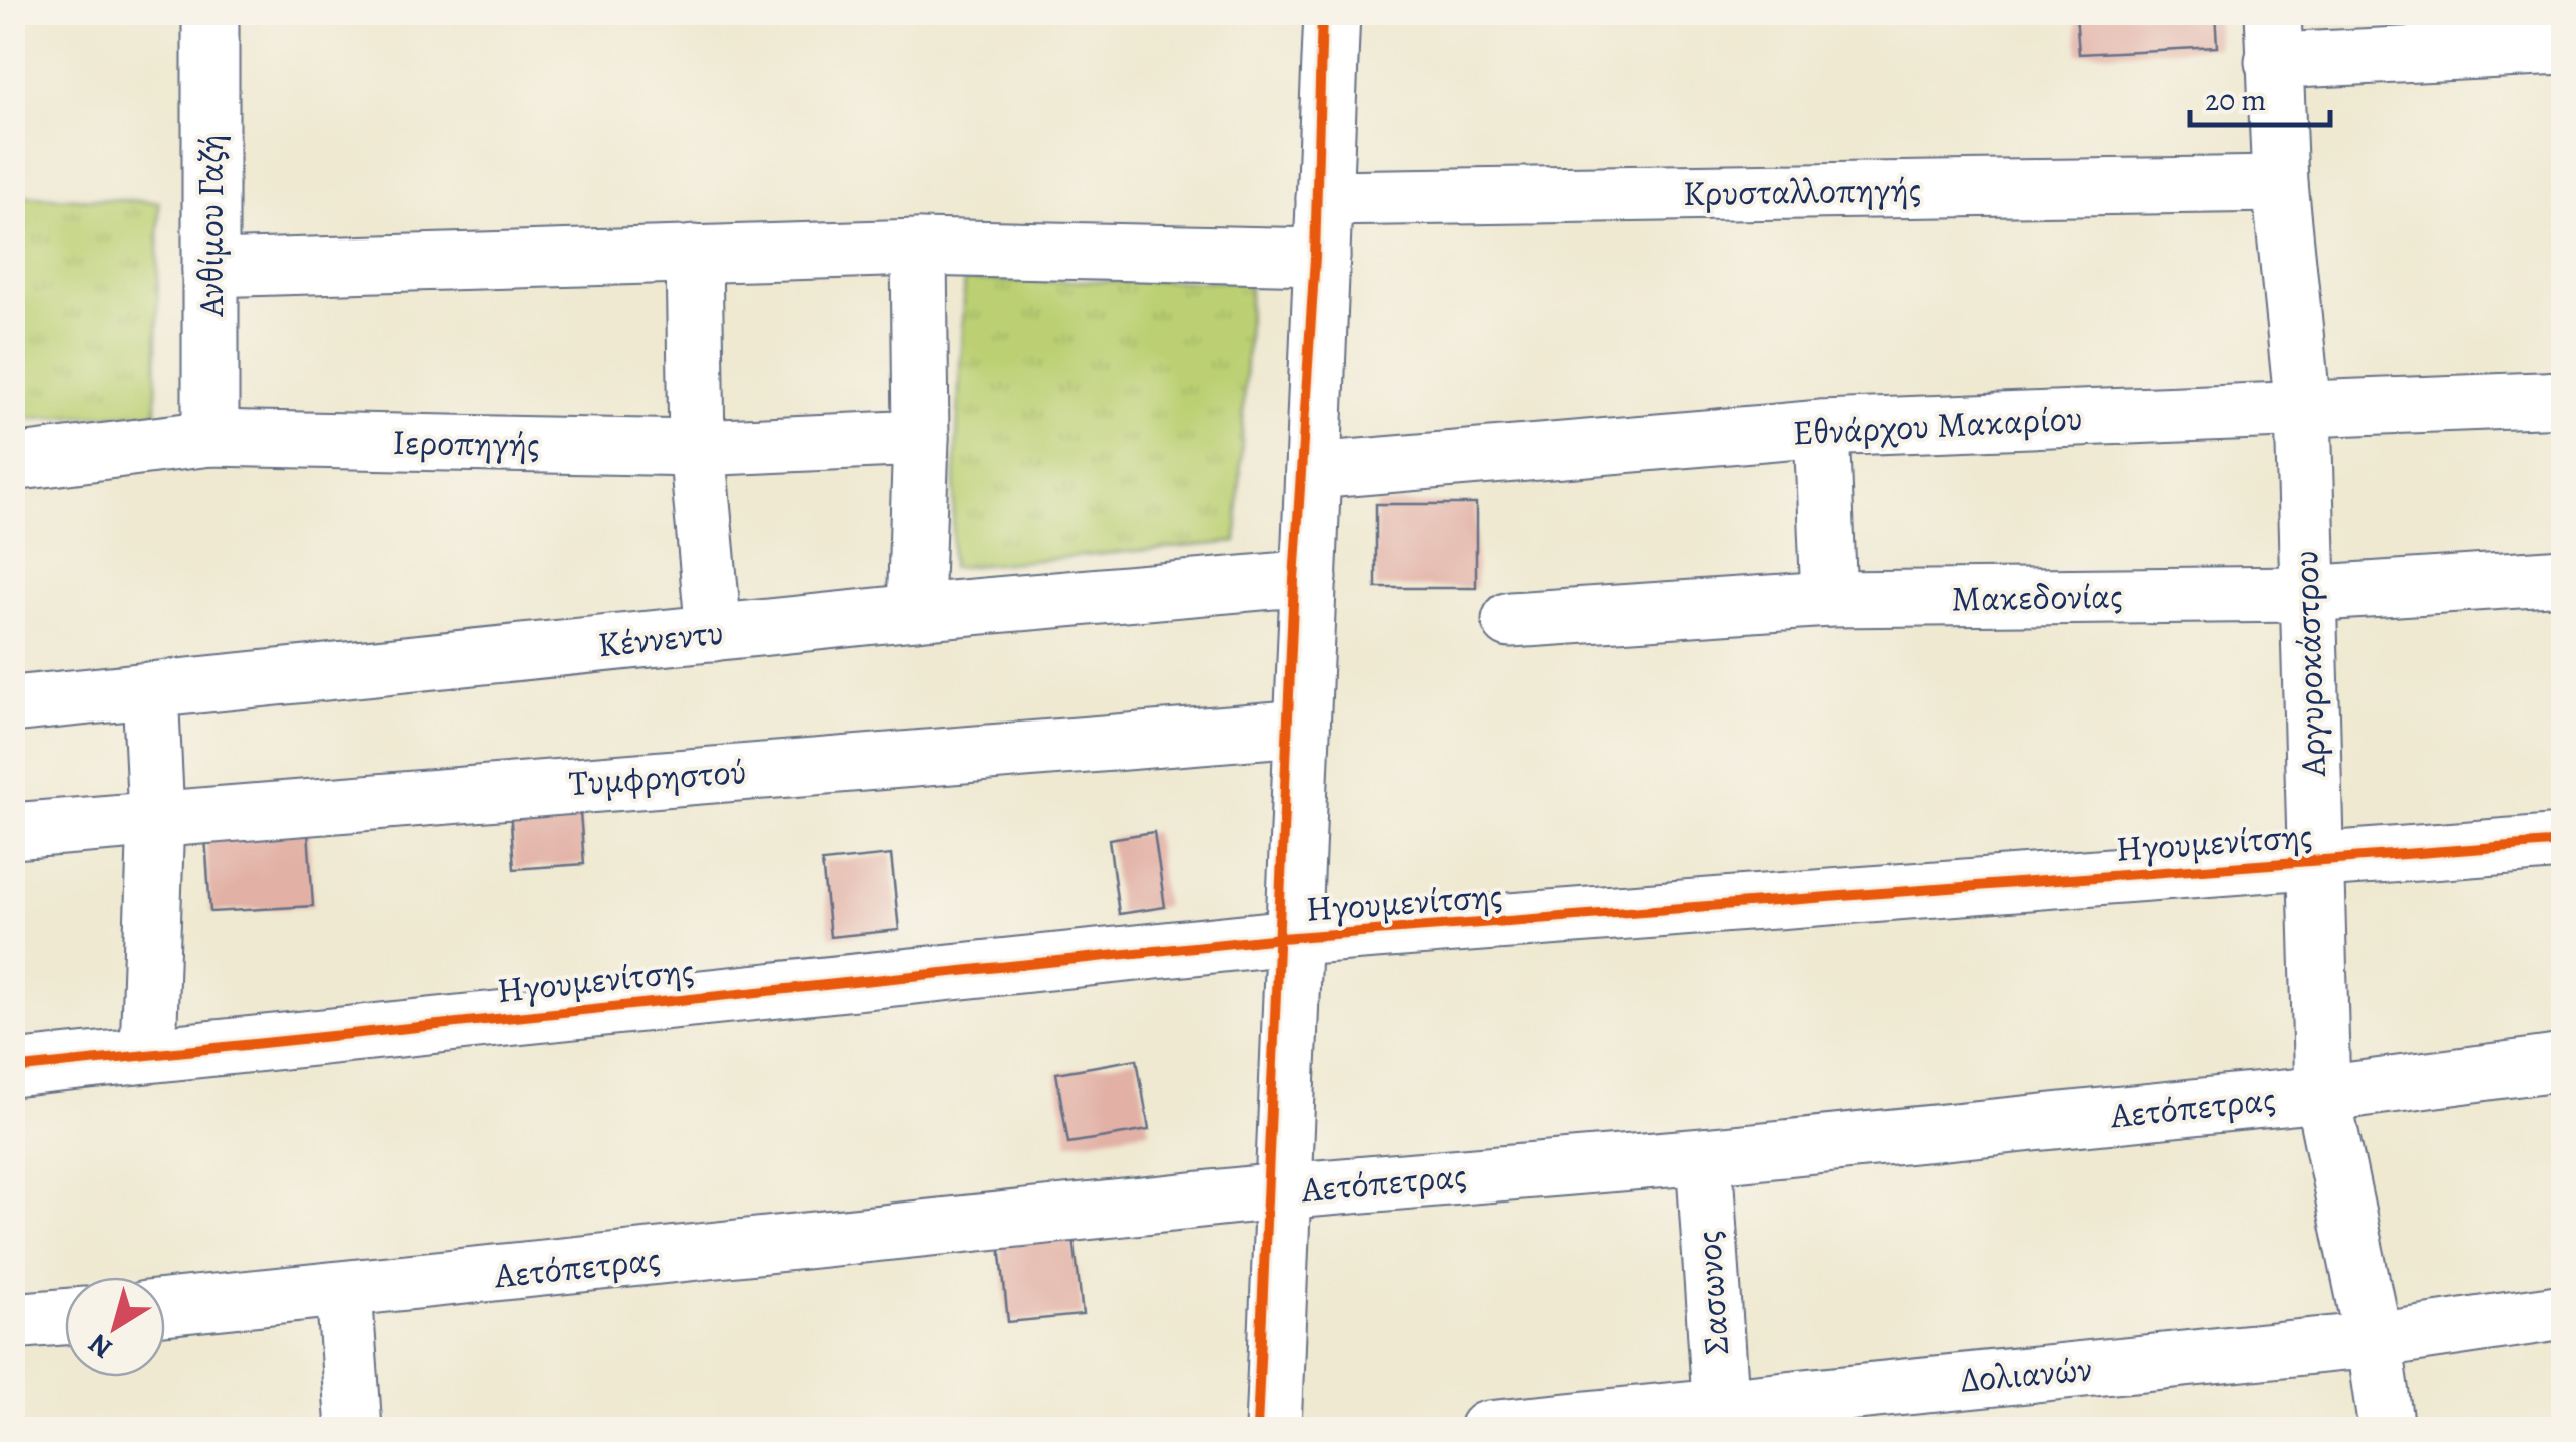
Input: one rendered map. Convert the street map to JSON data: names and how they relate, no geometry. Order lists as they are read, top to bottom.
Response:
{
  "streets": {
    "street": [
      "Κρυσταλλοπηγής",
      "Ανθίμου Γαζή",
      "Εθνάρχου Μακαρίου",
      "Ιεροπηγής",
      "Μακεδονίας",
      "Κέννεντυ",
      "Αργυροκάστρου",
      "Τυμφρηστού",
      "Ηγουμενίτσης",
      "Αετόπετρας",
      "Σασωνος",
      "Δολιανών"
    ]
  },
  "crossings": [
    ["Κρυσταλλοπηγής", "Αργυροκάστρου"],
    ["Ανθίμου Γαζή", "Ιεροπηγής"],
    ["Εθνάρχου Μακαρίου", "Αργυροκάστρου"],
    ["Μακεδονίας", "Αργυροκάστρου"],
    ["Αργυροκάστρου", "Ηγουμενίτσης"],
    ["Αργυροκάστρου", "Αετόπετρας"],
    ["Αργυροκάστρου", "Δολιανών"],
    ["Αετόπετρας", "Σασωνος"],
    ["Σασωνος", "Δολιανών"]
  ],
  "scale_bar": "20 m",
  "north": "bottom left"
}
